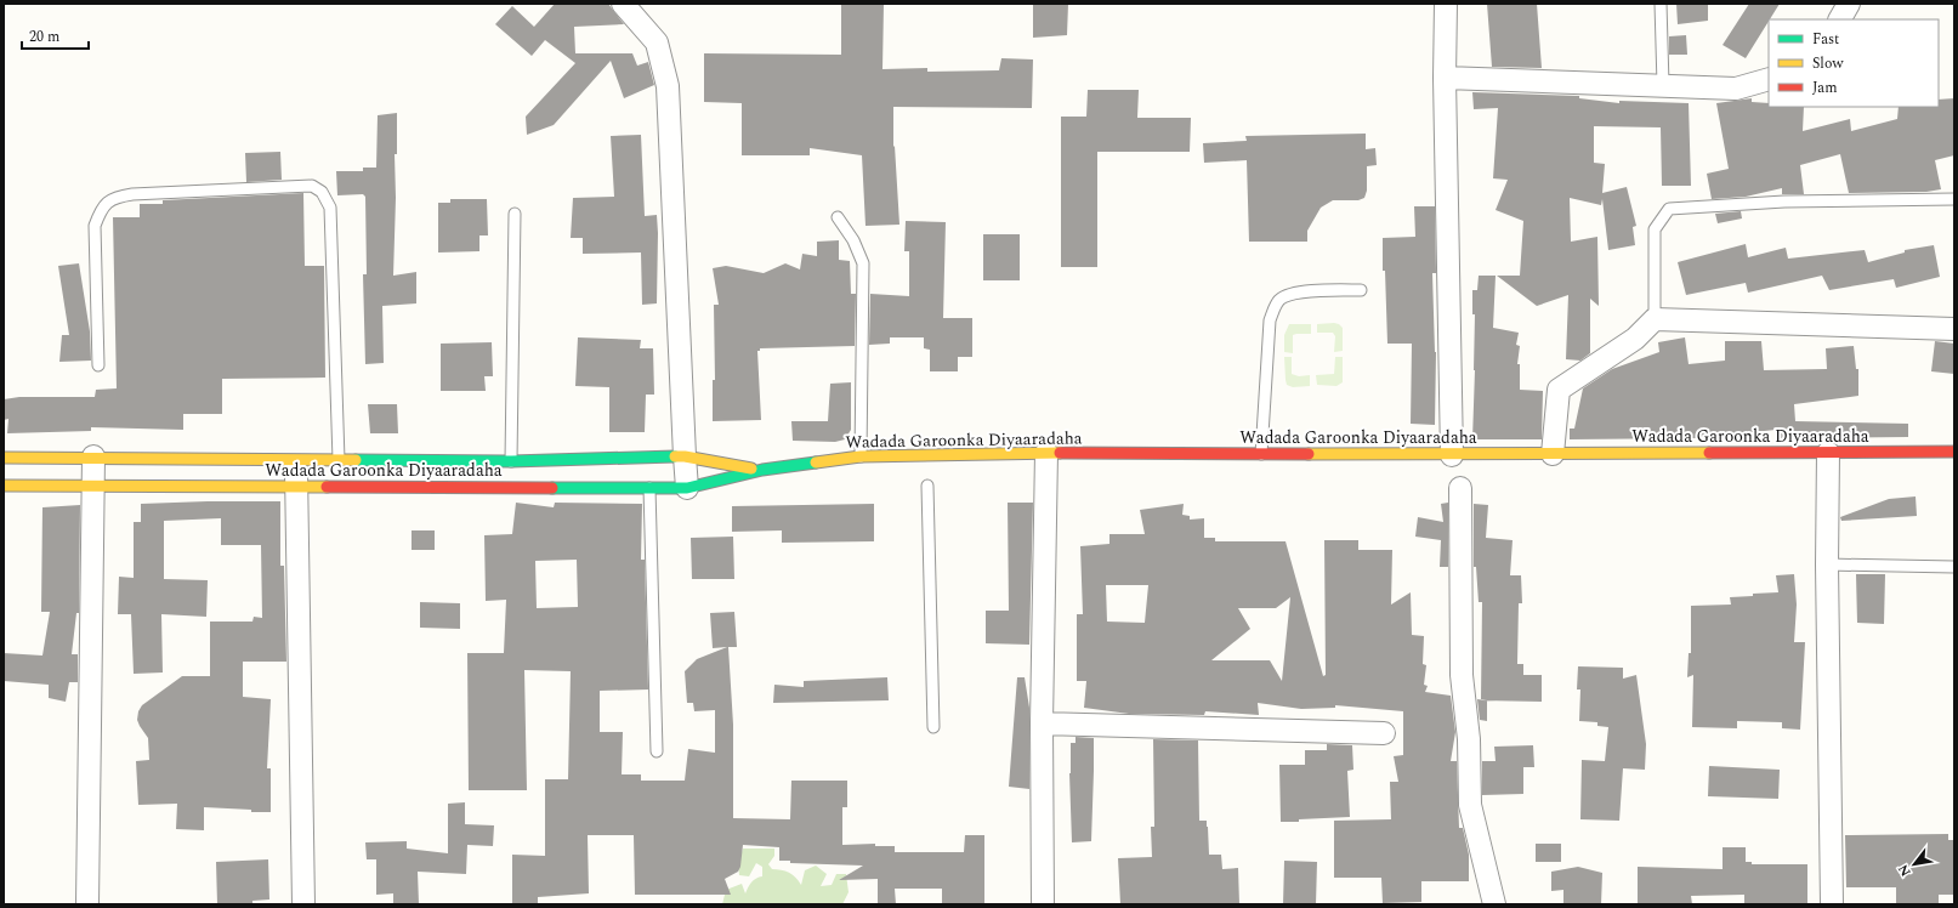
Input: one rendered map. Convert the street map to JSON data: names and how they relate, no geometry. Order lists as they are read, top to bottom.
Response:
{
  "streets": {
    "main road": ["Wadada Garoonka Diyaaradaha"]
  },
  "legend": ["Fast", "Slow", "Jam"],
  "scale_bar": "20 m",
  "north": "bottom left"
}
